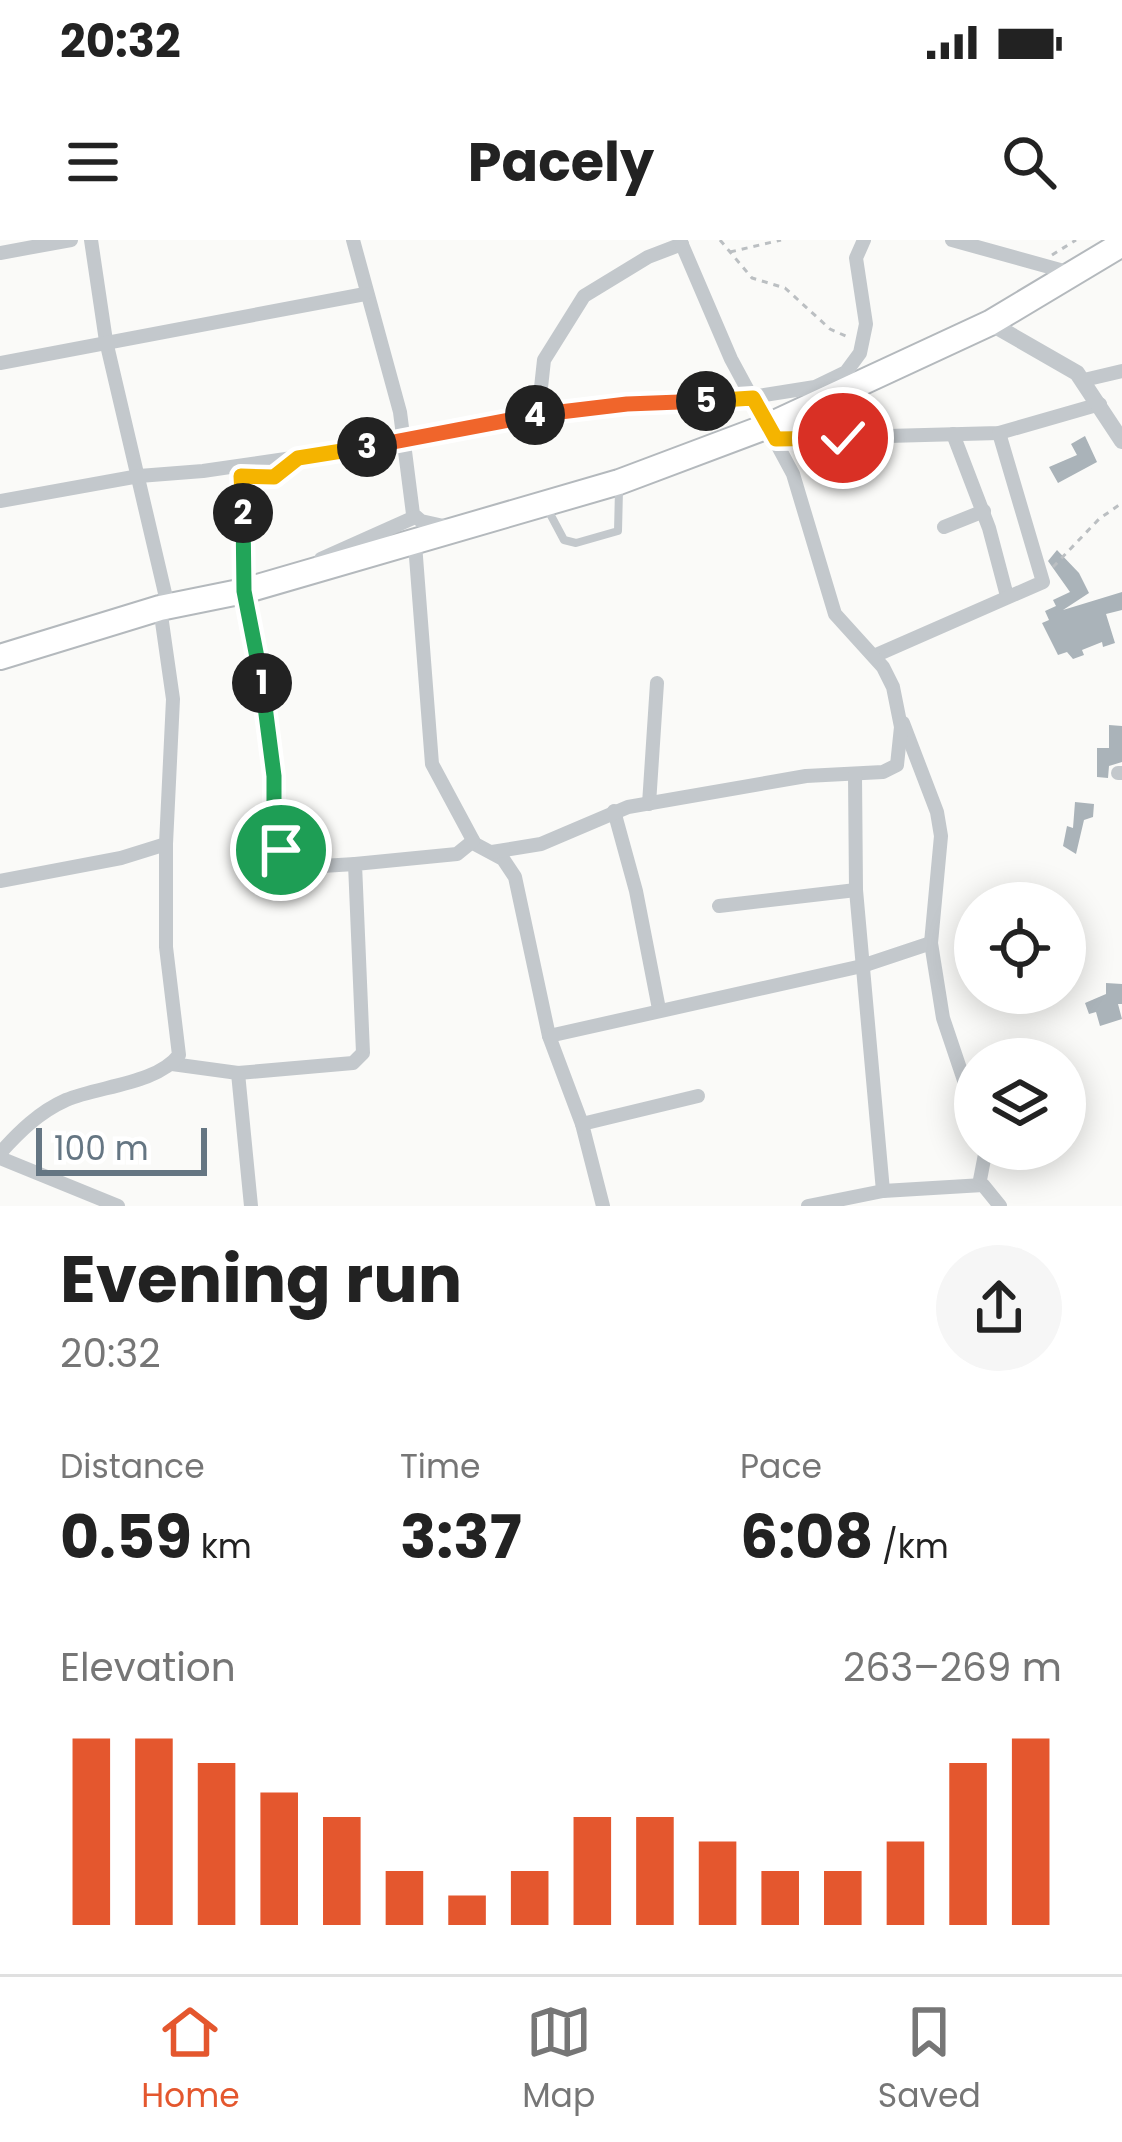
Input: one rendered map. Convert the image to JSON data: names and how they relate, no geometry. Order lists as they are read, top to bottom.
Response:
{
  "scale_bar": "100 m",
  "page": {
    "status": "20:32",
    "header": "Pacely",
    "pins": [
      "5",
      "4",
      "3",
      "2",
      "1"
    ],
    "scale": "100 m",
    "heading": ["Evening run", "20:32"],
    "stats": [
      ["Distance", "0.59 km"],
      ["Time", "3:37"],
      ["Pace", "6:08 /km"]
    ],
    "chart": ["Elevation", "263–269 m"],
    "tabs": ["Home", "Map", "Saved"]
  }
}
